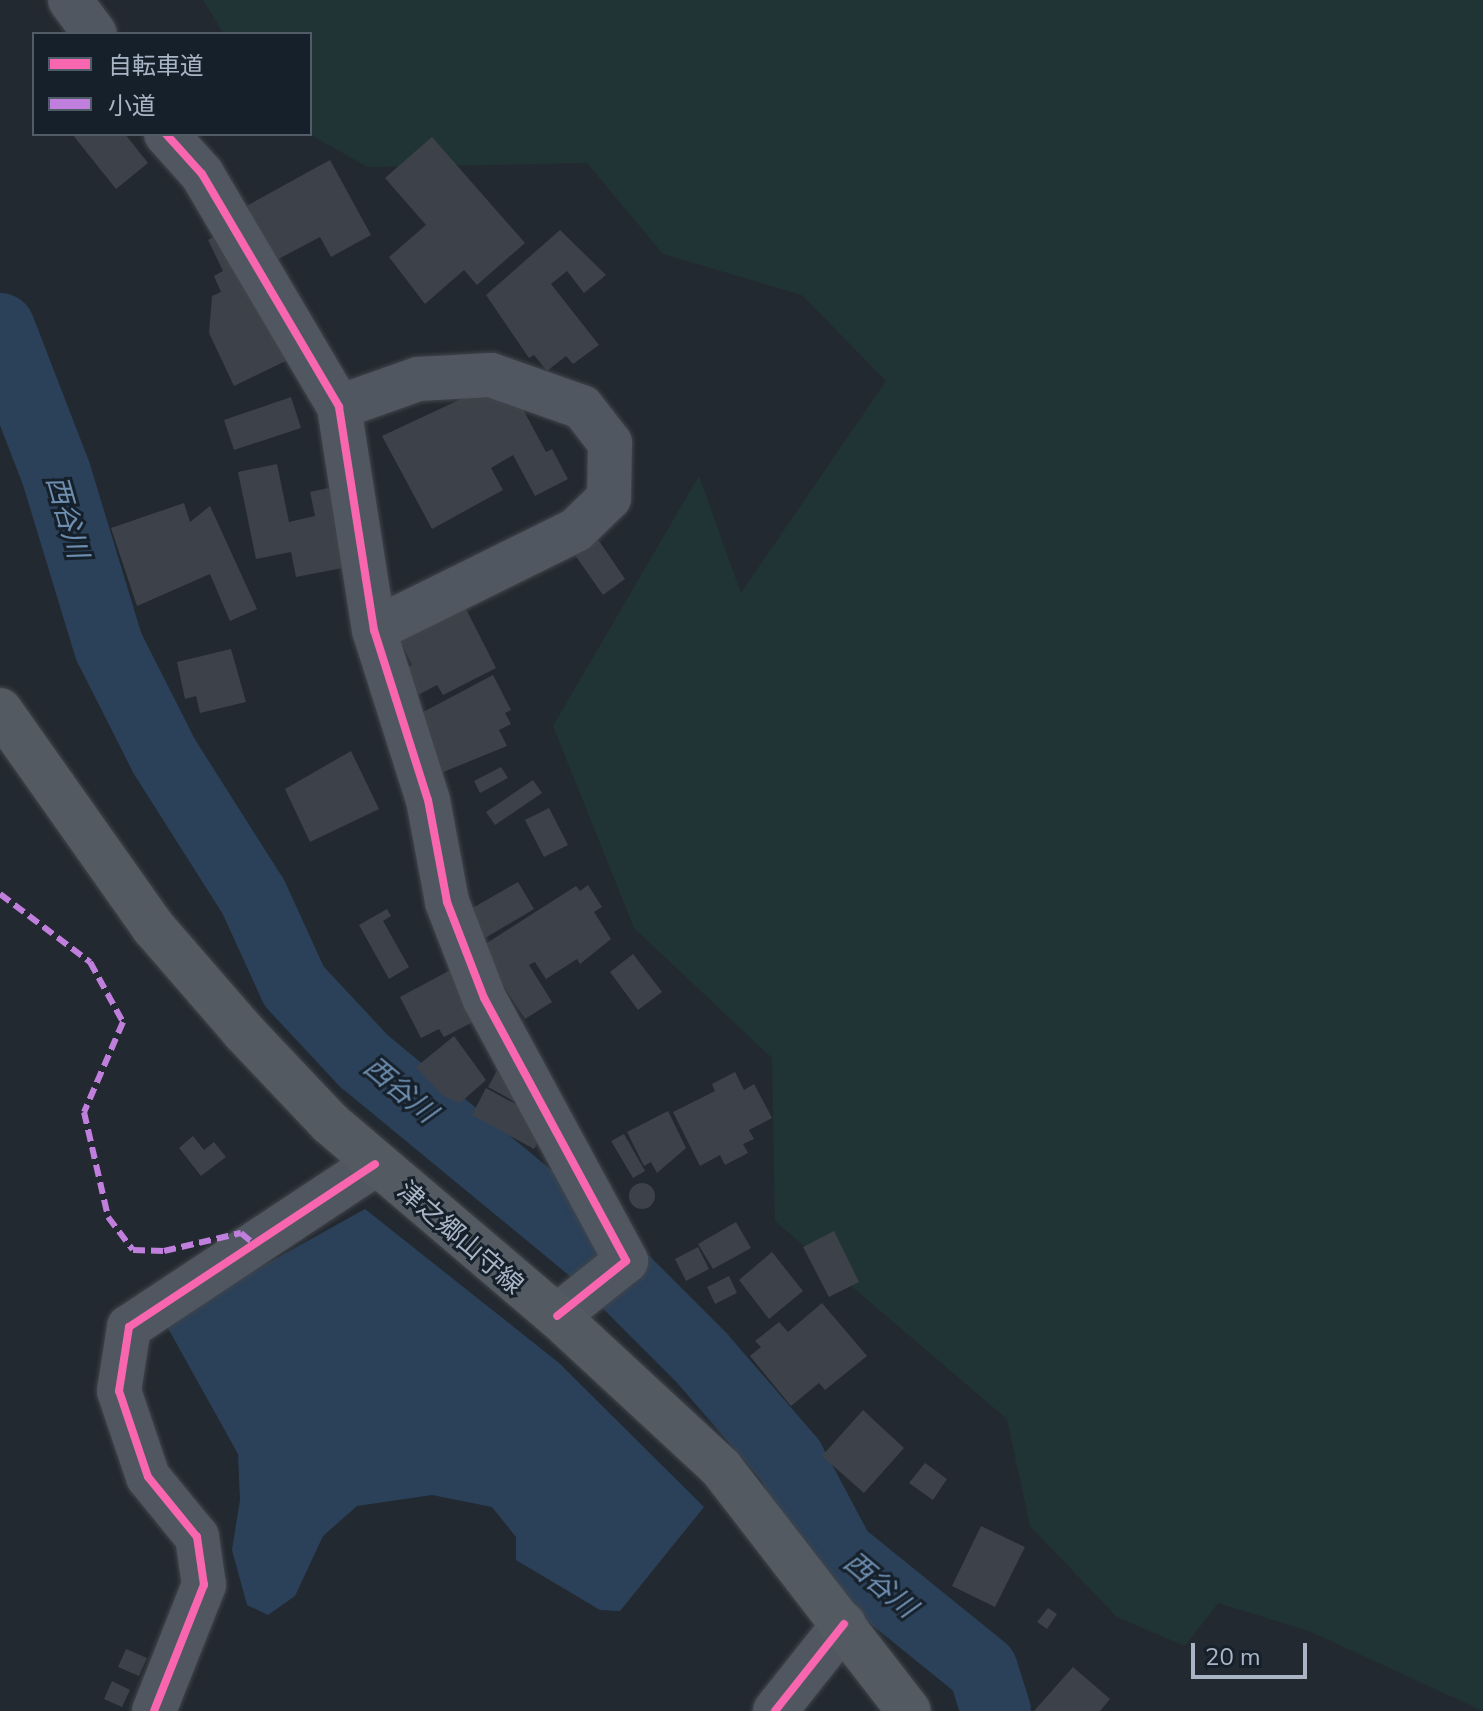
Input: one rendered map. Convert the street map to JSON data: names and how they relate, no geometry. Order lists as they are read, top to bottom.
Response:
{
  "streets": {
    "main road": ["津之郷山守線"]
  },
  "water": ["西谷川"],
  "legend": ["自転車道", "小道"],
  "scale_bar": "20 m"
}
